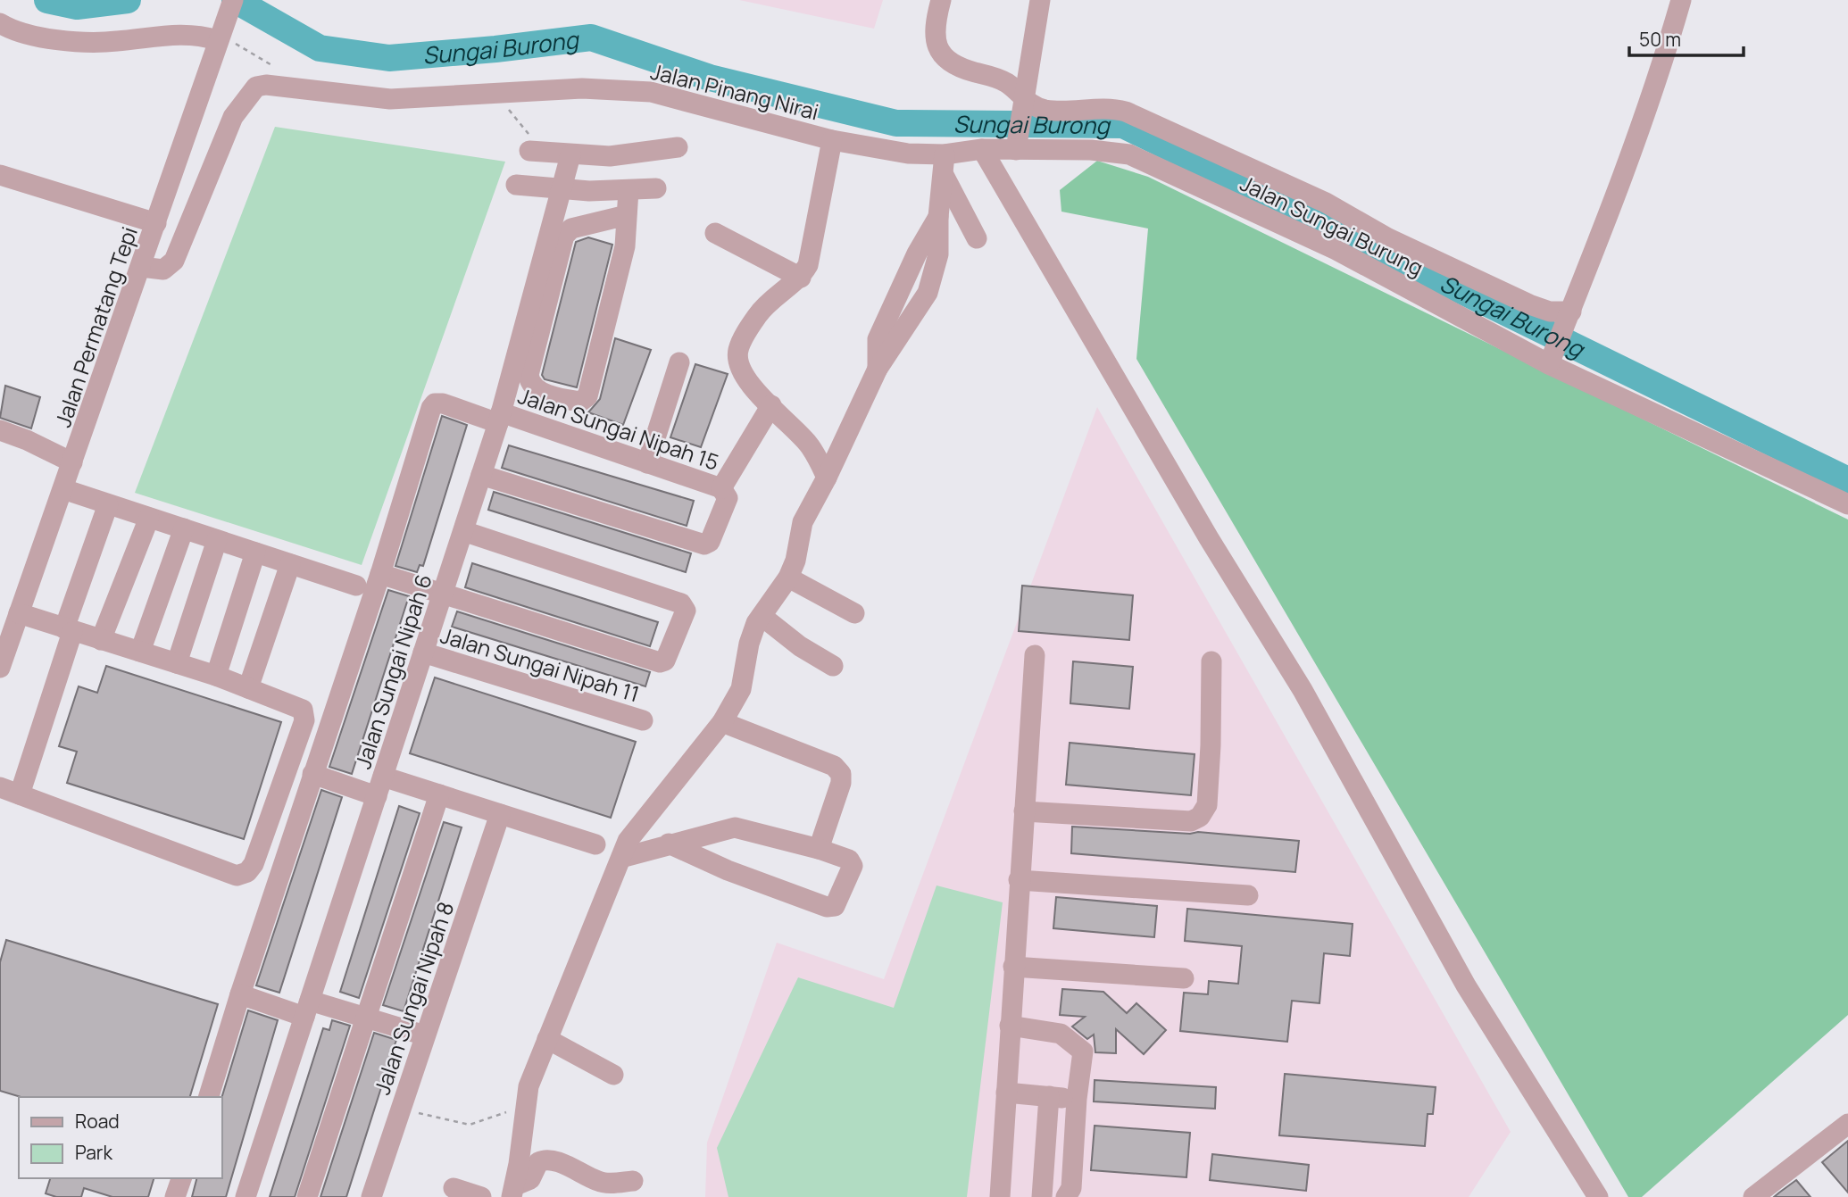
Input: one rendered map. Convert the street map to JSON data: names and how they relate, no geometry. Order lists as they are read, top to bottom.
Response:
{
  "streets": {
    "street": [
      "Jalan Pinang Nirai",
      "Jalan Sungai Burung",
      "Jalan Permatang Tepi",
      "Jalan Sungai Nipah 15",
      "Jalan Sungai Nipah 11",
      "Jalan Sungai Nipah 6",
      "Jalan Sungai Nipah 8"
    ]
  },
  "crossings": [
    ["Jalan Pinang Nirai", "Jalan Sungai Burung"],
    ["Jalan Pinang Nirai", "Jalan Permatang Tepi"],
    ["Jalan Sungai Nipah 15", "Jalan Sungai Nipah 6"],
    ["Jalan Sungai Nipah 11", "Jalan Sungai Nipah 6"]
  ],
  "water": ["Sungai Burong"],
  "legend": ["Road", "Park"],
  "scale_bar": "50 m"
}
